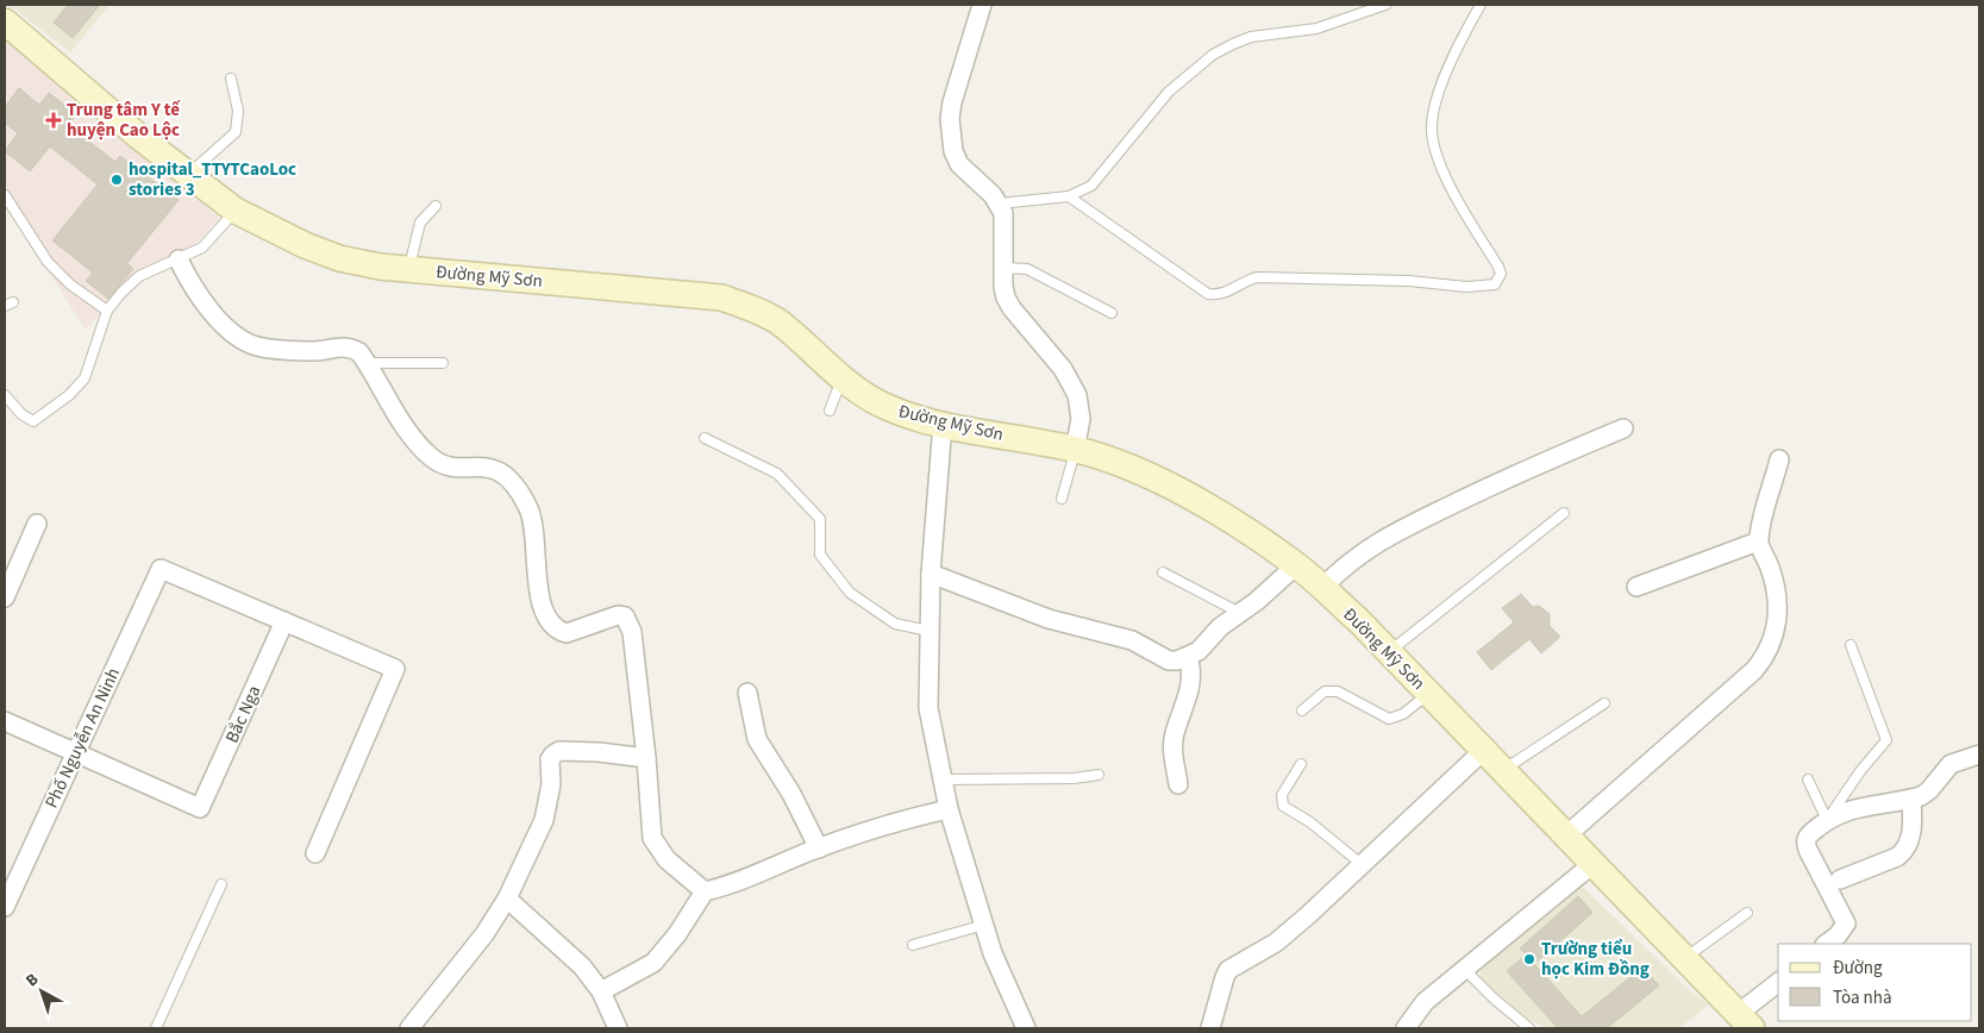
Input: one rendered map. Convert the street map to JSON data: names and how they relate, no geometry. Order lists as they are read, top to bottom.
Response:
{
  "streets": {
    "street": ["Đường Mỹ Sơn", "Bắc Nga", "Phố Nguyễn An Ninh"]
  },
  "crossings": [
    ["Bắc Nga", "Phố Nguyễn An Ninh"]
  ],
  "places": {
    "health": ["Trung tâm Y tế huyện Cao Lộc"],
    "other": ["hospital_TTYTCaoLoc stories 3", "Trường tiểu học Kim Đồng"]
  },
  "legend": ["Đường", "Tòa nhà"],
  "north": "top left"
}
